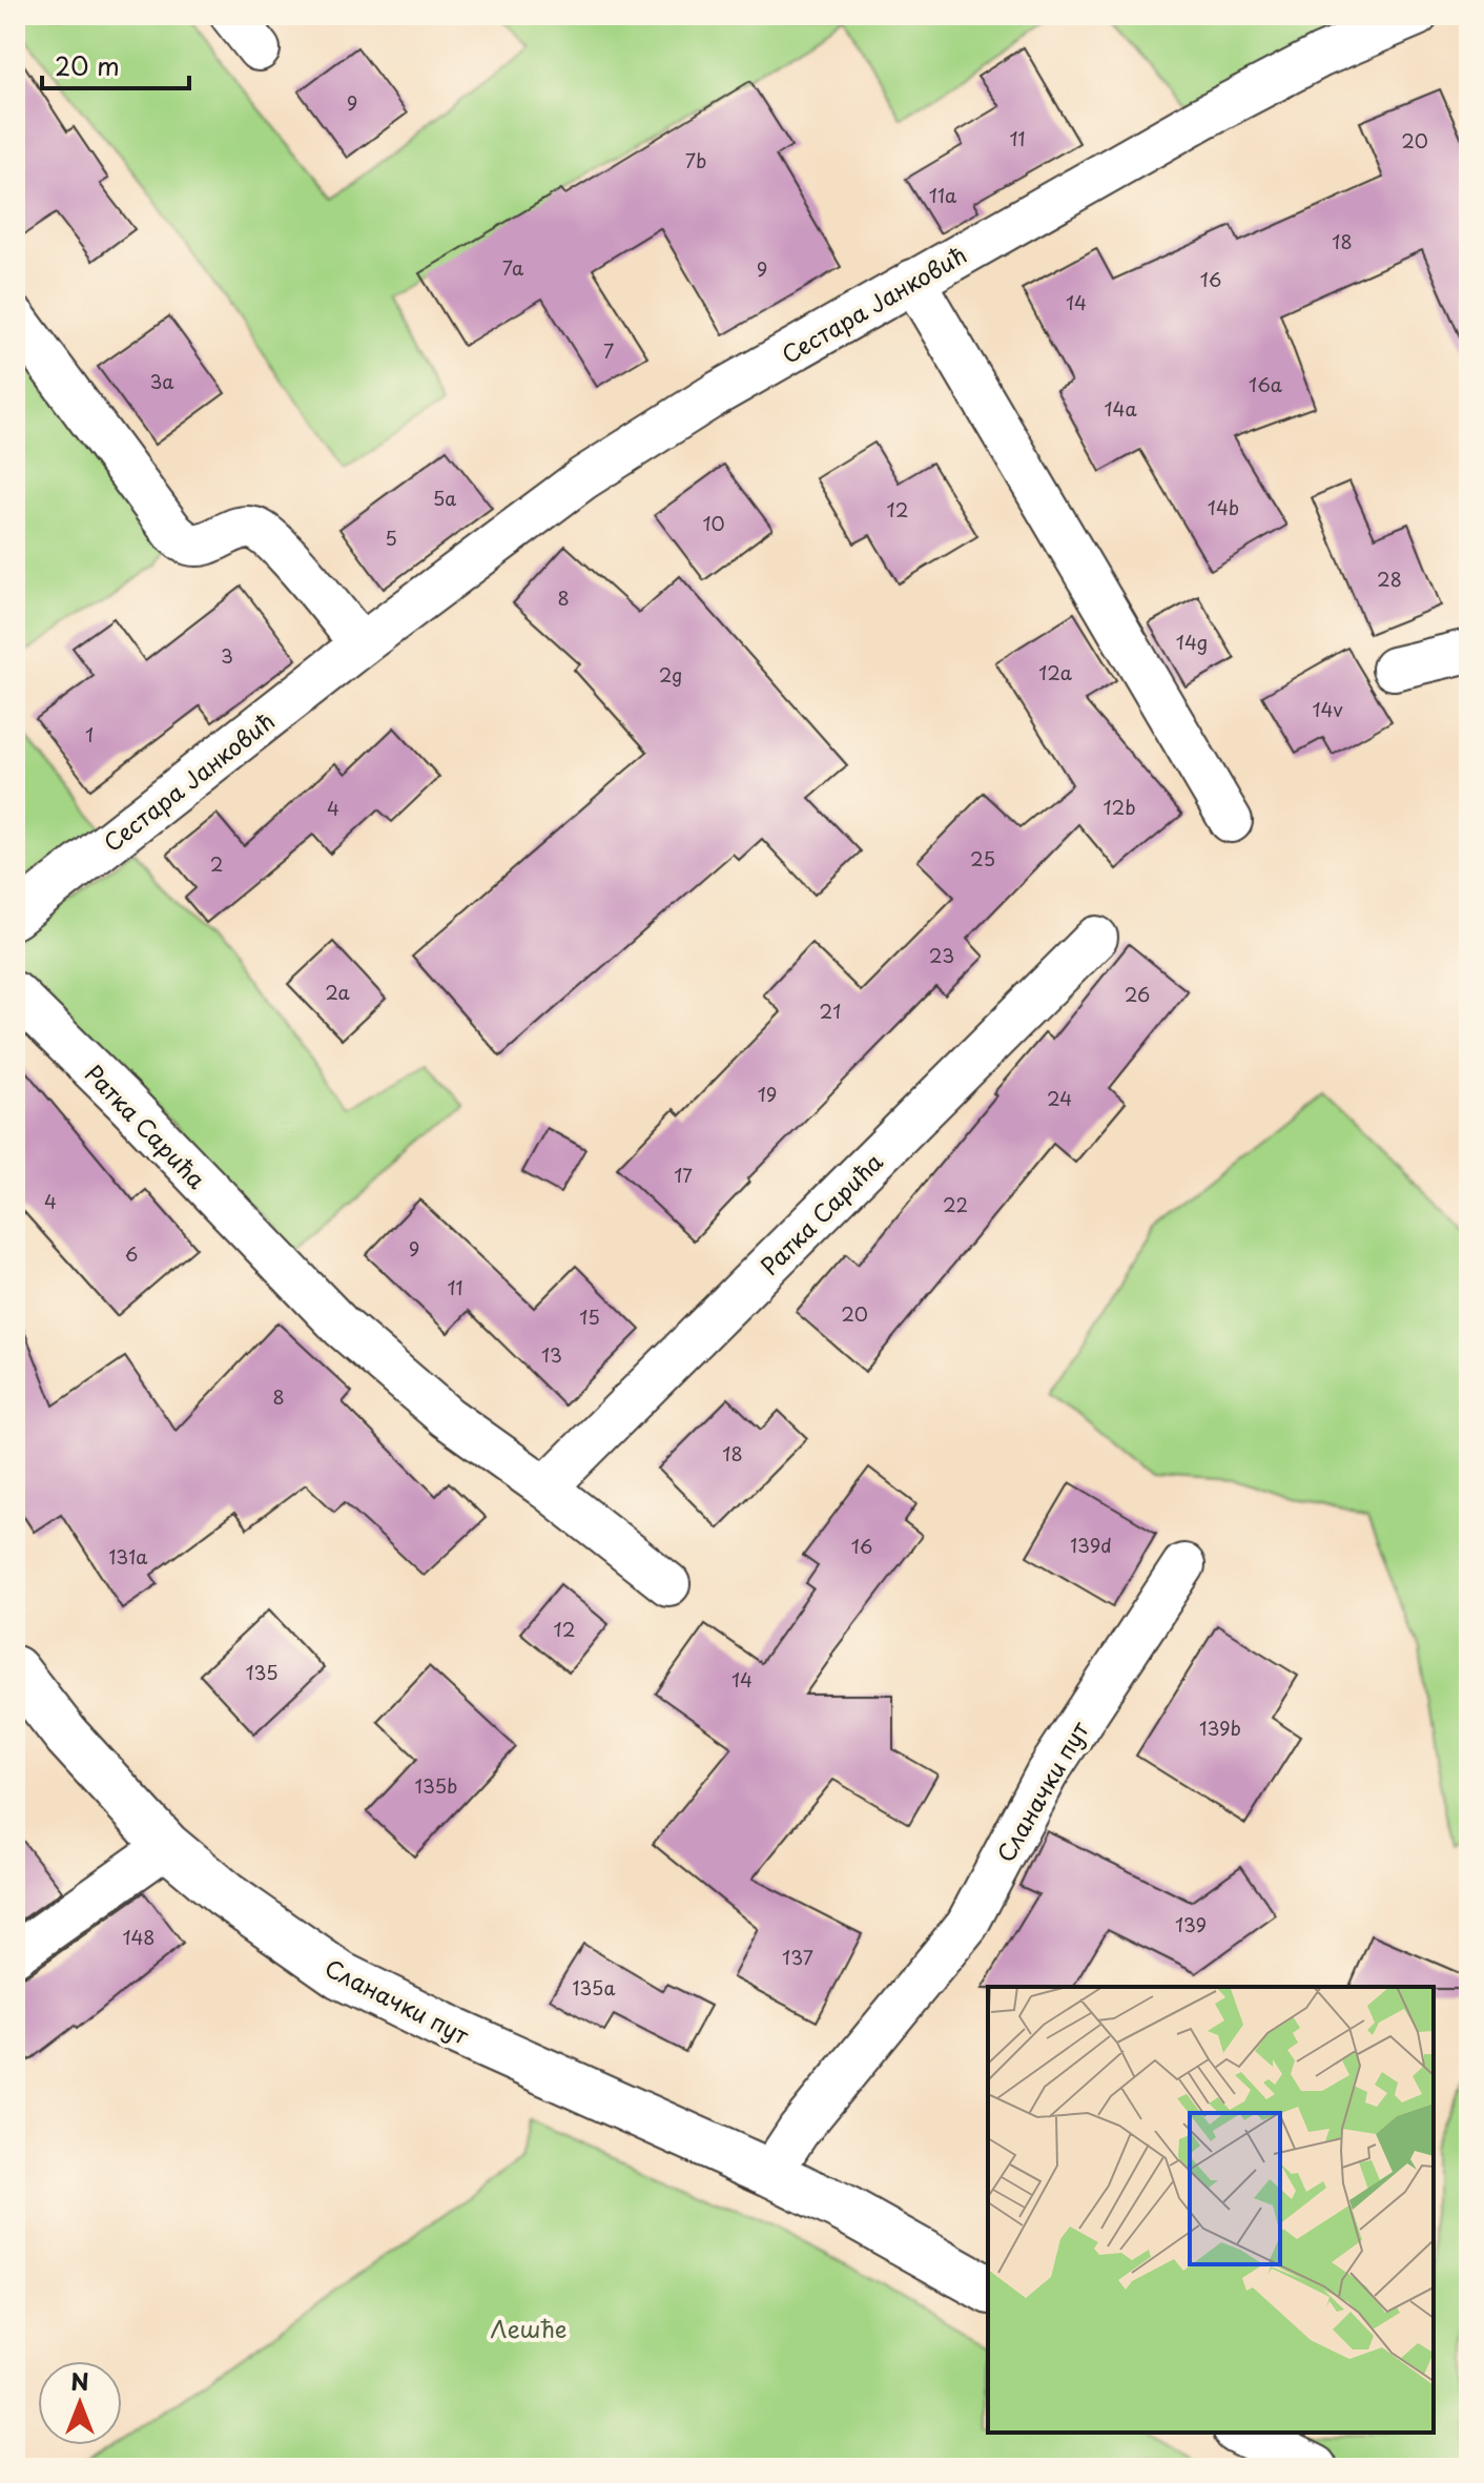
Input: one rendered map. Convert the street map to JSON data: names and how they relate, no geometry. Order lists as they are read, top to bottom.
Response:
{
  "streets": {
    "street": ["Сестара Јанковић", "Ратка Сарића", "Сланачки пут"]
  },
  "parks": ["Лешће"],
  "house_numbers": [
    "9",
    "11",
    "20",
    "7b",
    "11a",
    "18",
    "7a",
    "9",
    "16",
    "14",
    "7",
    "3a",
    "16a",
    "14a",
    "5a",
    "14b",
    "12",
    "10",
    "5",
    "28",
    "8",
    "14g",
    "3",
    "12a",
    "2g",
    "14v",
    "1",
    "12b",
    "4",
    "25",
    "2",
    "23",
    "2a",
    "26",
    "21",
    "19",
    "24",
    "17",
    "4",
    "22",
    "9",
    "6",
    "11",
    "20",
    "15",
    "13",
    "8",
    "18",
    "139d",
    "16",
    "131a",
    "12",
    "135",
    "14",
    "139b",
    "135b",
    "139",
    "148",
    "137",
    "135a"
  ],
  "scale_bar": "20 m",
  "north": "top"
}
